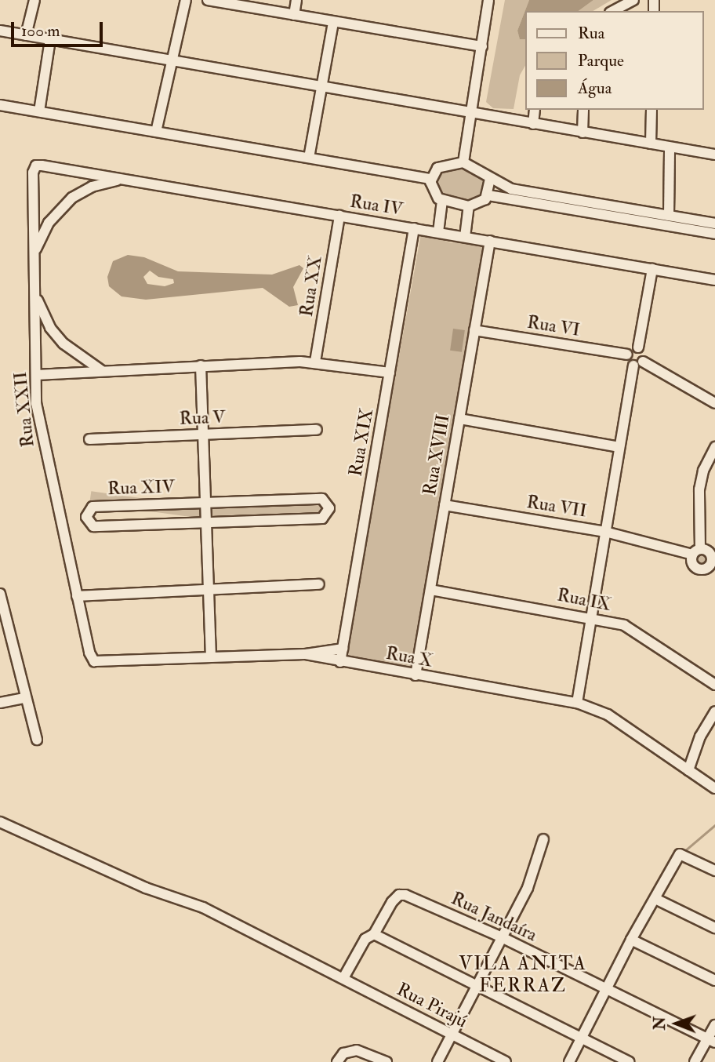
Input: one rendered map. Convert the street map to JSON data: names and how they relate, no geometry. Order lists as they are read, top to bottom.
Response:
{
  "streets": {
    "street": [
      "Rua IV",
      "Rua XX",
      "Rua VI",
      "Rua XXII",
      "Rua V",
      "Rua XIX",
      "Rua XVIII",
      "Rua XIV",
      "Rua VII",
      "Rua IX",
      "Rua X",
      "Rua Jandaíra",
      "Rua Pirajú"
    ]
  },
  "crossings": [
    ["Rua IV", "Rua XX"],
    ["Rua IV", "Rua XXII"],
    ["Rua IV", "Rua XIX"],
    ["Rua IV", "Rua XVIII"],
    ["Rua VI", "Rua XVIII"],
    ["Rua XXII", "Rua X"],
    ["Rua XIX", "Rua X"],
    ["Rua XVIII", "Rua VII"],
    ["Rua XVIII", "Rua IX"],
    ["Rua XVIII", "Rua X"]
  ],
  "districts": ["VILA ANITA FERRAZ"],
  "legend": ["Rua", "Parque", "Água"],
  "scale_bar": "100 m",
  "north": "left"
}
